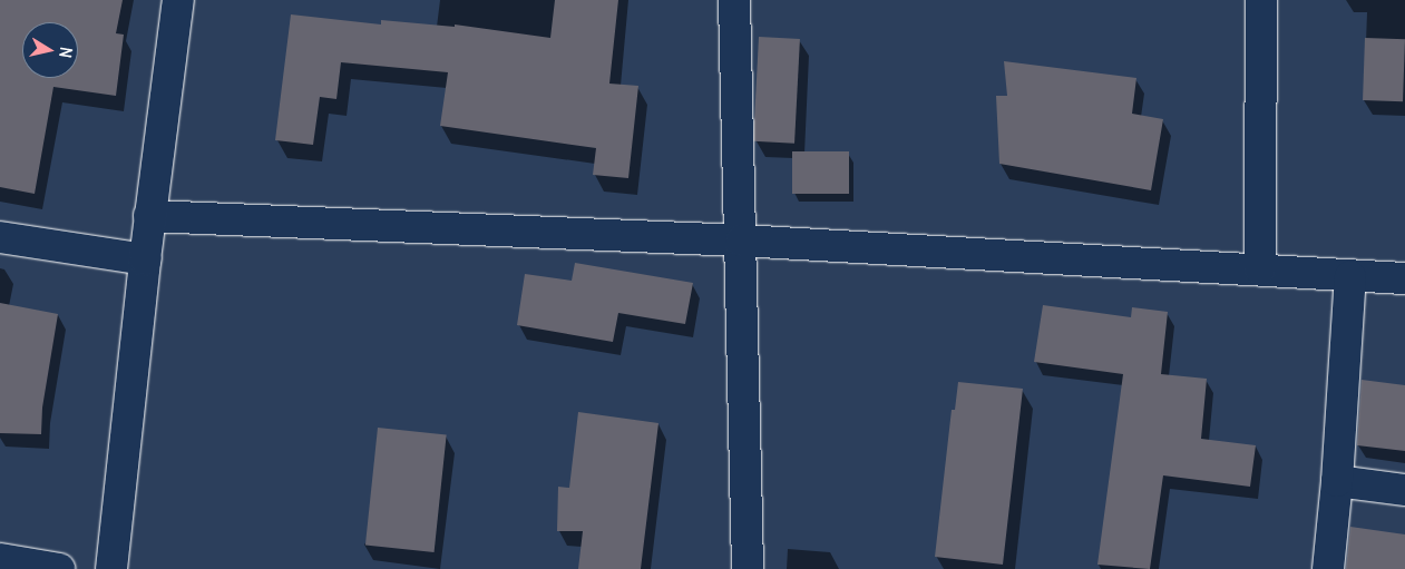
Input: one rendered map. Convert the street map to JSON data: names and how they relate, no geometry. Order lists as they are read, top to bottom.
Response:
{
  "north": "right"
}
